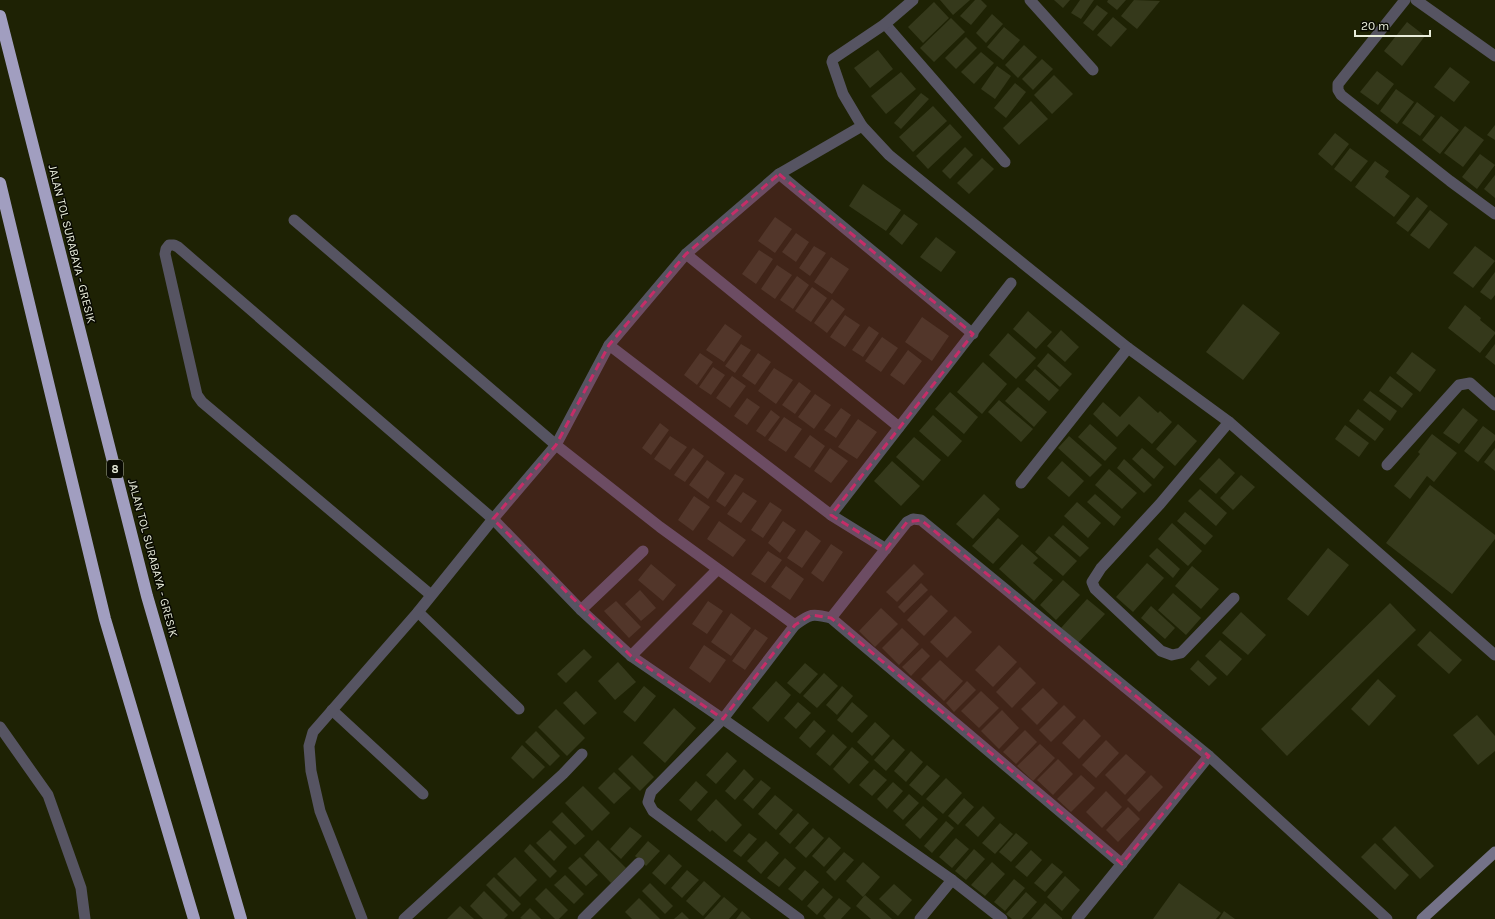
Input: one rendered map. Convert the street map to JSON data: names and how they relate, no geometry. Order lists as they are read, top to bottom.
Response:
{
  "streets": {
    "highway": ["JALAN TOL SURABAYA - GRESIK", "8"]
  },
  "scale_bar": "20 m"
}
